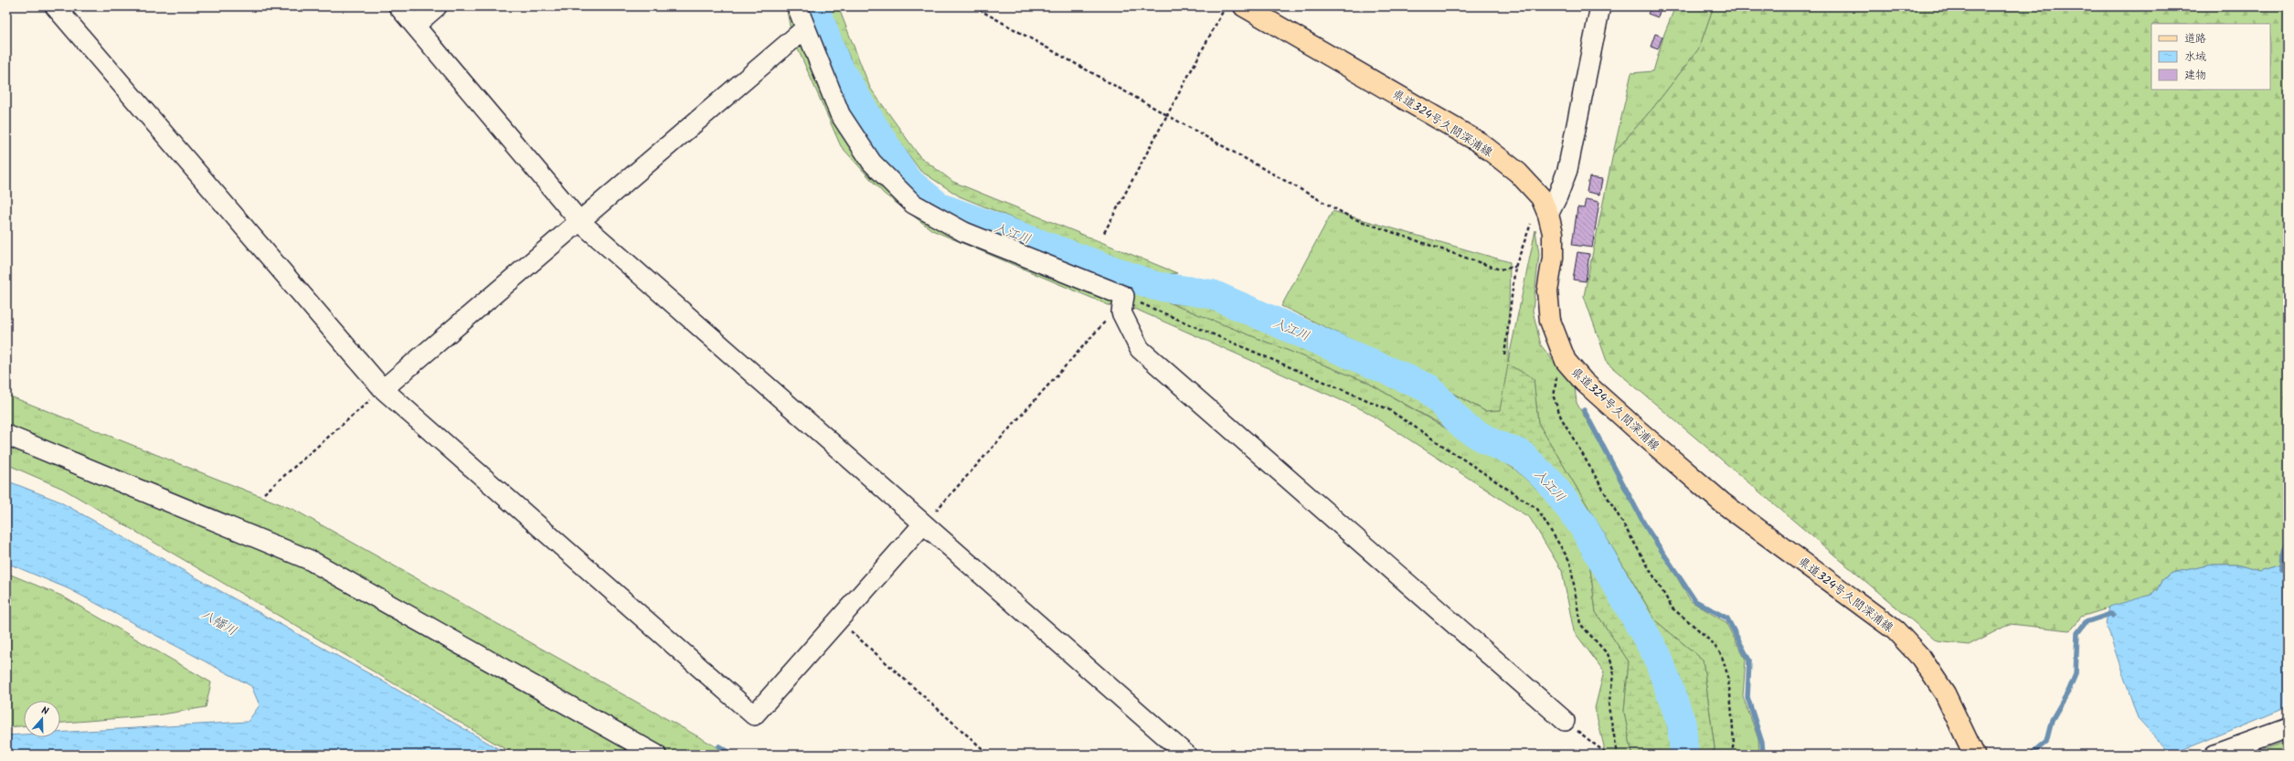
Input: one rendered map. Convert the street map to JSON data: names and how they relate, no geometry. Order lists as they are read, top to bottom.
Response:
{
  "streets": {
    "main road": ["県道324号久間深浦線"]
  },
  "water": ["入江川", "八幡川"],
  "legend": ["道路", "水域", "建物"],
  "north": "top"
}
